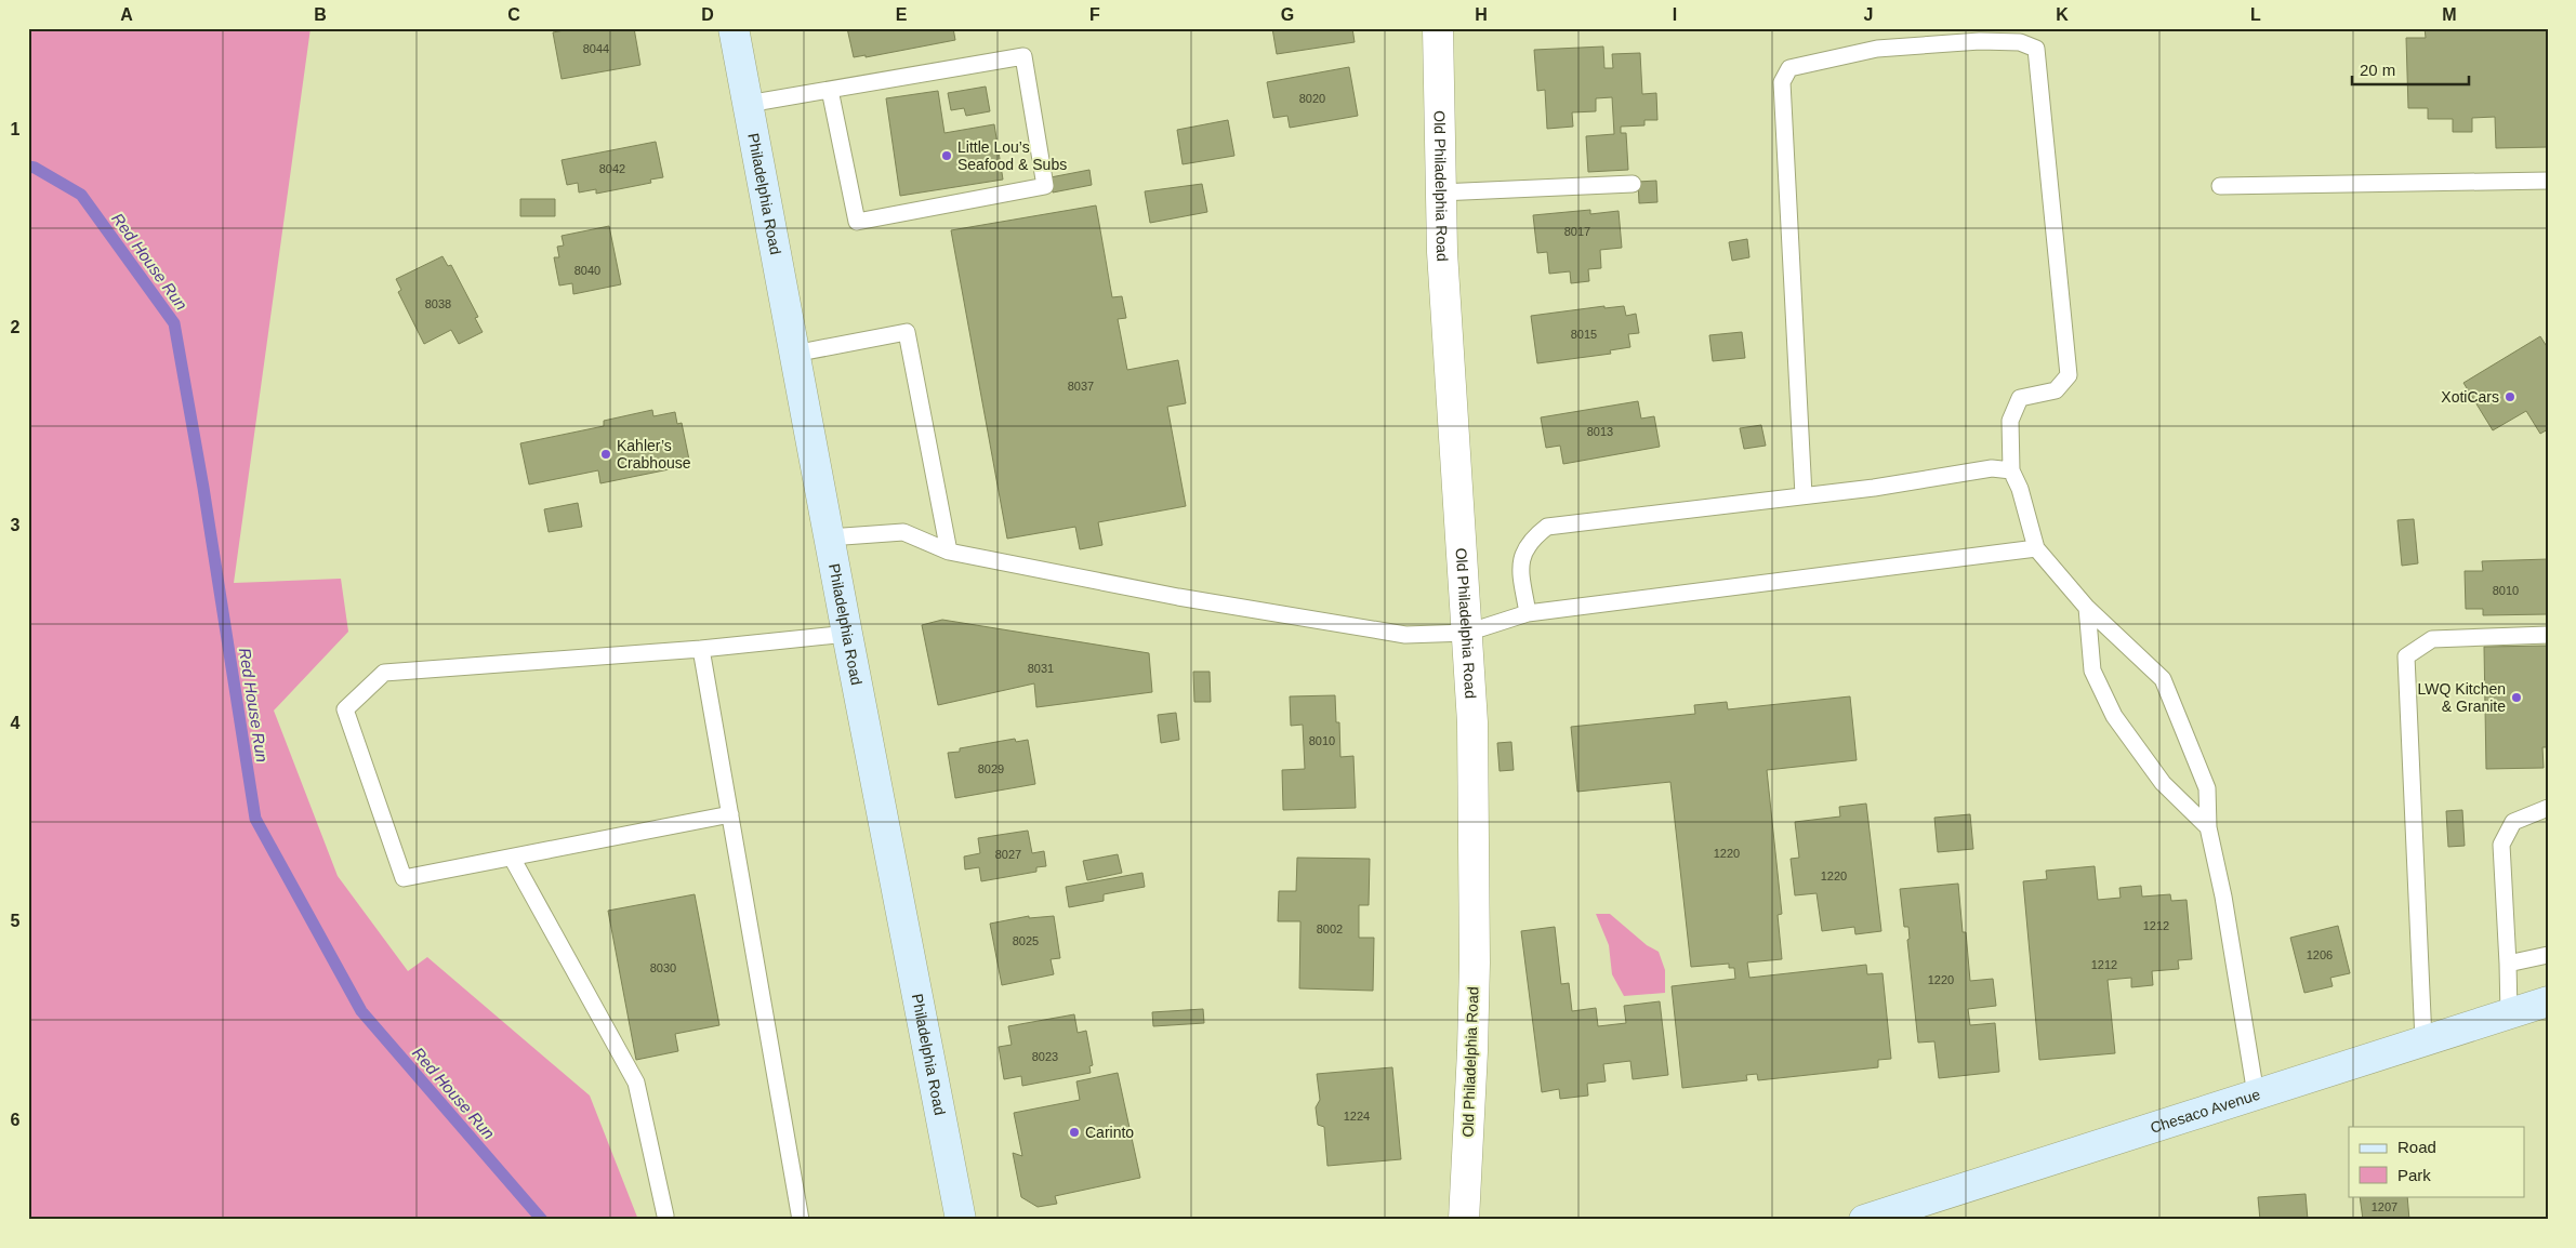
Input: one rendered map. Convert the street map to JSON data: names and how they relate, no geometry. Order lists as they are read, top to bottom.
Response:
{
  "streets": {
    "main road": ["Philadelphia Road", "Chesaco Avenue"],
    "street": ["Old Philadelphia Road"]
  },
  "water": ["Red House Run"],
  "places": [
    "Little Lou’s Seafood & Subs",
    "XotiCars",
    "Kahler’s Crabhouse",
    "LWQ Kitchen & Granite",
    "Carinto"
  ],
  "house_numbers": [
    "8044",
    "8020",
    "8042",
    "8017",
    "8040",
    "8038",
    "8015",
    "8037",
    "8013",
    "8010",
    "8031",
    "8010",
    "8029",
    "1220",
    "8027",
    "1220",
    "1212",
    "8002",
    "8025",
    "1206",
    "1212",
    "8030",
    "1220",
    "8023",
    "1224",
    "1207"
  ],
  "legend": ["Road", "Park"],
  "scale_bar": "20 m",
  "grid": {
    "columns": [
      "A",
      "B",
      "C",
      "D",
      "E",
      "F",
      "G",
      "H",
      "I",
      "J",
      "K",
      "L",
      "M"
    ],
    "rows": [
      "1",
      "2",
      "3",
      "4",
      "5",
      "6"
    ]
  }
}
